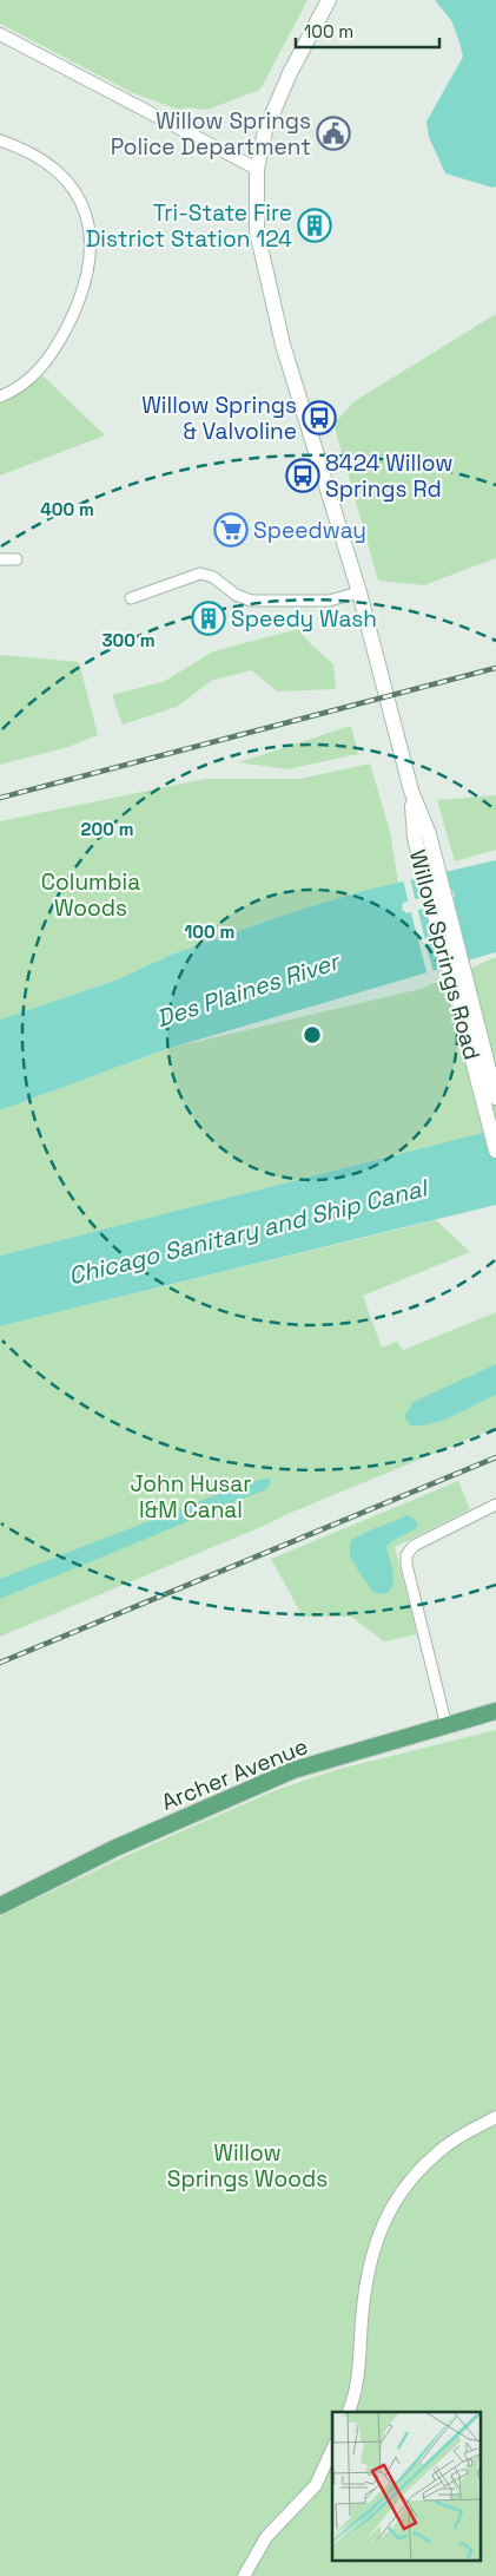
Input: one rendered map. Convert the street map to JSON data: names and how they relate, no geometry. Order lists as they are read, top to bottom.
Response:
{
  "streets": {
    "main road": ["Willow Springs Road", "Archer Avenue"]
  },
  "water": ["Des Plaines River", "Chicago Sanitary and Ship Canal"],
  "parks": ["Columbia Woods", "John Husar I&M Canal", "Willow Springs Woods"],
  "places": {
    "public building": ["Willow Springs Police Department"],
    "building": ["Tri-State Fire District Station 124", "Speedy Wash"],
    "bus stop": ["Willow Springs & Valvoline", "8424 Willow Springs Rd"],
    "supermarket": ["Speedway"]
  },
  "scale_bar": "100 m",
  "rings": [
    "400 m",
    "300 m",
    "200 m",
    "100 m"
  ]
}
